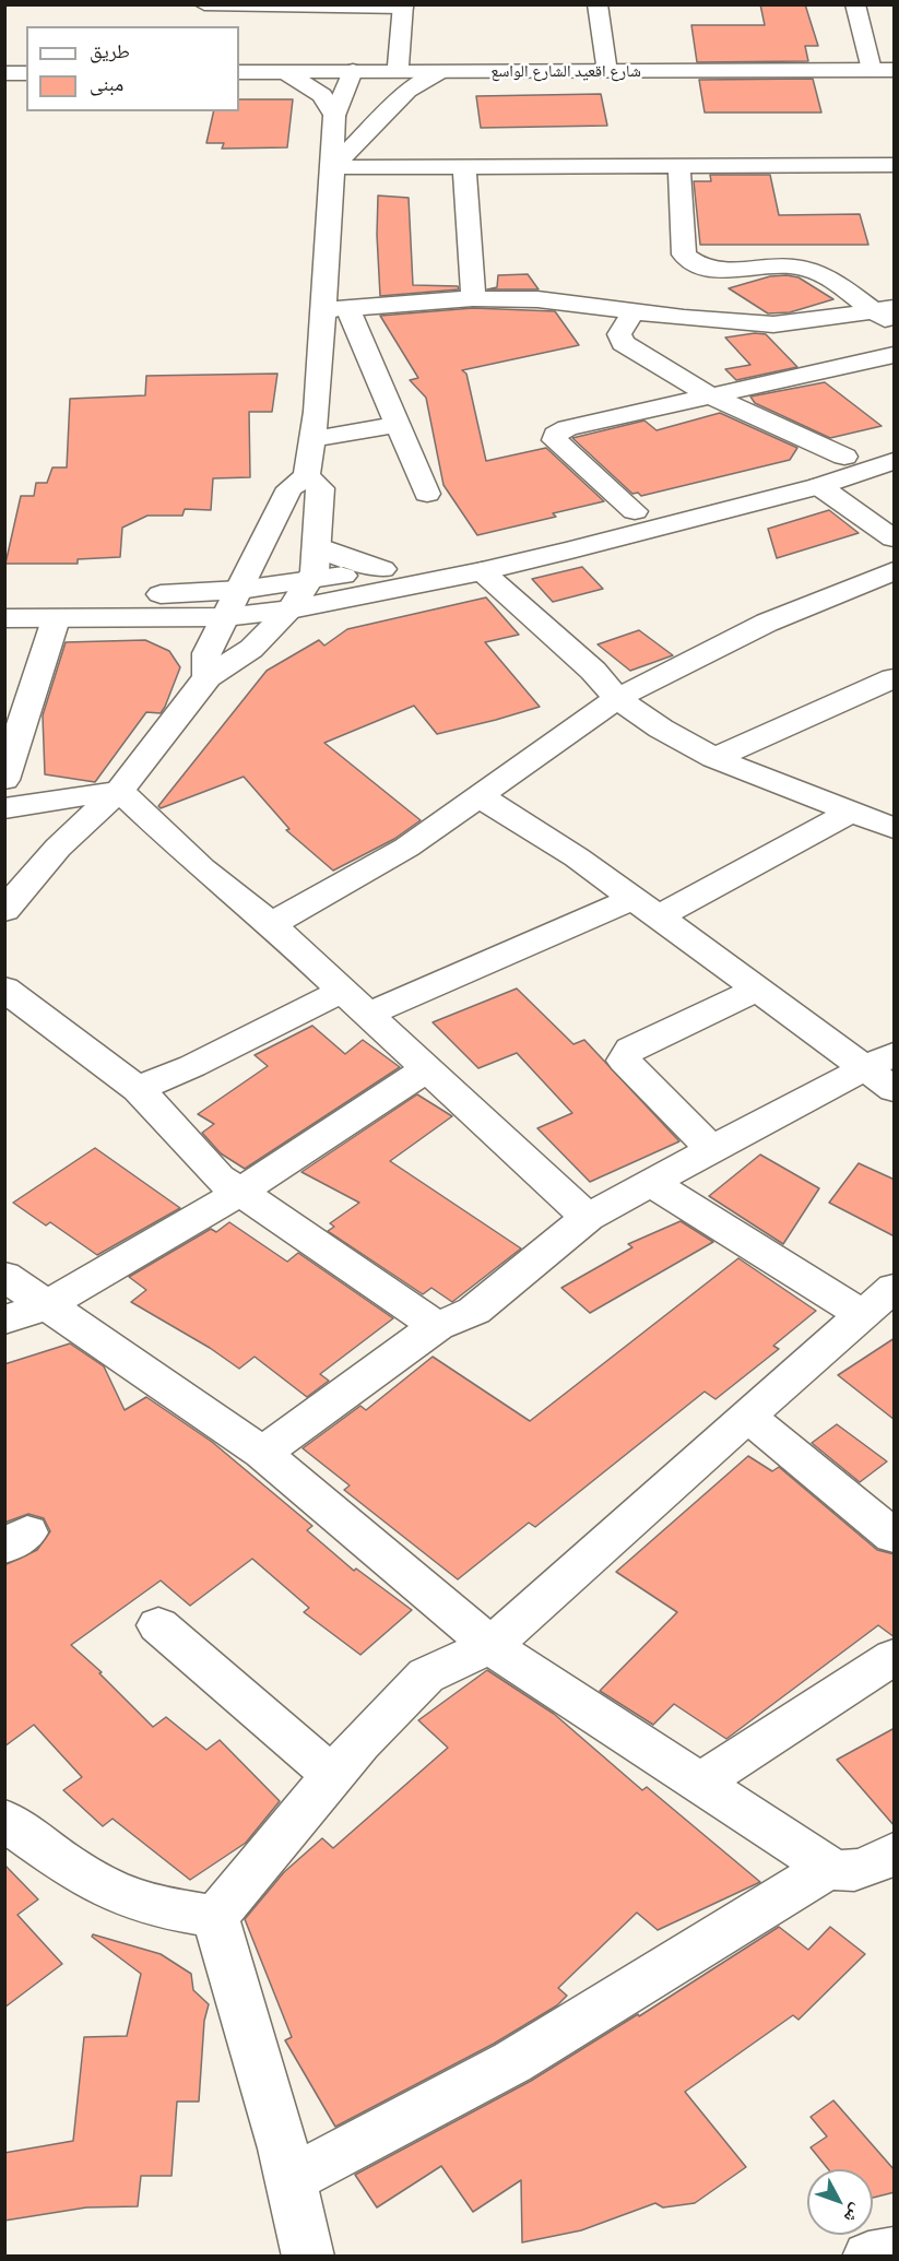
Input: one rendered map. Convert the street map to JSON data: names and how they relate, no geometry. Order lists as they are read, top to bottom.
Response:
{
  "streets": {
    "street": ["شارع اقعيد الشارع الواسع"]
  },
  "legend": ["طريق", "مبنى"],
  "north": "bottom right"
}
